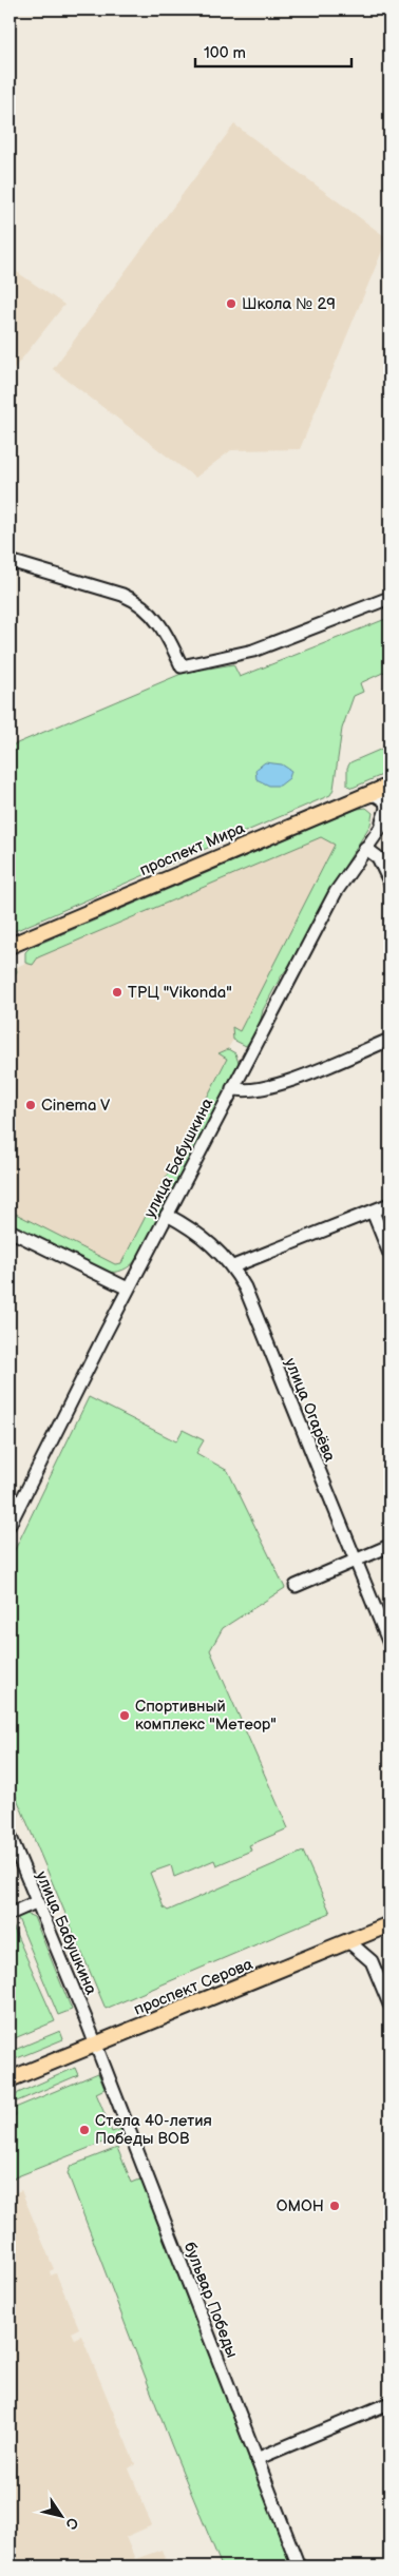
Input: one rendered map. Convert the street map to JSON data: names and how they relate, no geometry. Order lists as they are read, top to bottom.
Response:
{
  "streets": {
    "main road": ["проспект Мира", "проспект Серова"],
    "street": ["улица Бабушкина", "улица Огарёва", "бульвар Победы"]
  },
  "crossings": [
    ["улица Бабушкина", "улица Огарёва"],
    ["улица Бабушкина", "проспект Серова"],
    ["улица Бабушкина", "бульвар Победы"],
    ["проспект Серова", "бульвар Победы"]
  ],
  "places": [
    "Школа № 29",
    "ТРЦ \"Vikonda\"",
    "Cinema V",
    "Спортивный комплекс \"Метеор\"",
    "Стела 40-летия Победы ВОВ",
    "ОМОН"
  ],
  "scale_bar": "100 m",
  "north": "bottom right"
}
